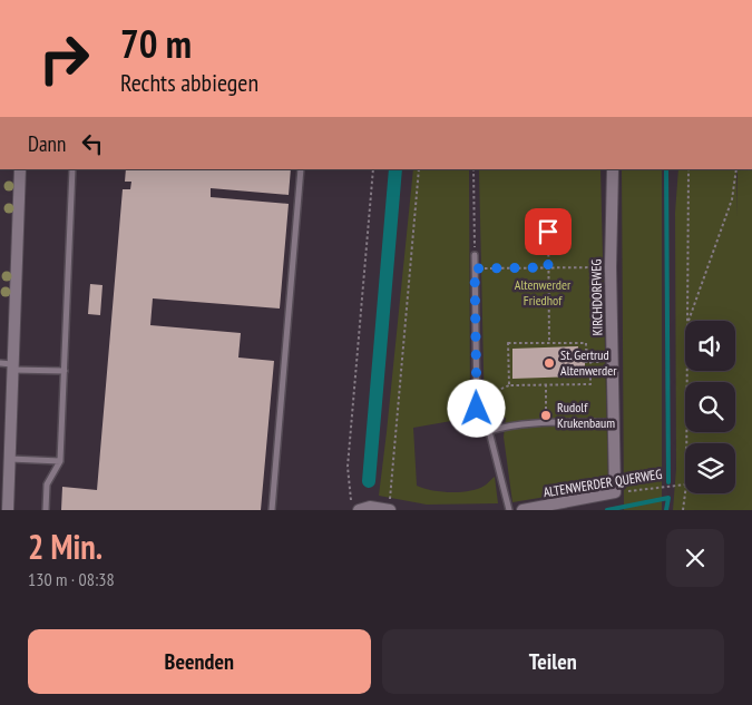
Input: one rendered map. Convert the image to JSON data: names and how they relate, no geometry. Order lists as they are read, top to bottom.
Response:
{
  "streets": {
    "street": ["KIRCHDORFWEG", "ALTENWERDER QUERWEG"]
  },
  "crossings": [
    ["KIRCHDORFWEG", "ALTENWERDER QUERWEG"]
  ],
  "parks": ["Altenwerder Friedhof"],
  "places": ["St. Gertrud Altenwerder", "Rudolf Krukenbaum"],
  "page": {
    "turn": ["70 m", "Rechts abbiegen"],
    "then": "Dann",
    "heading": ["2 Min.", "130 m · 08:38"],
    "buttons": ["Beenden", "Teilen"]
  }
}
